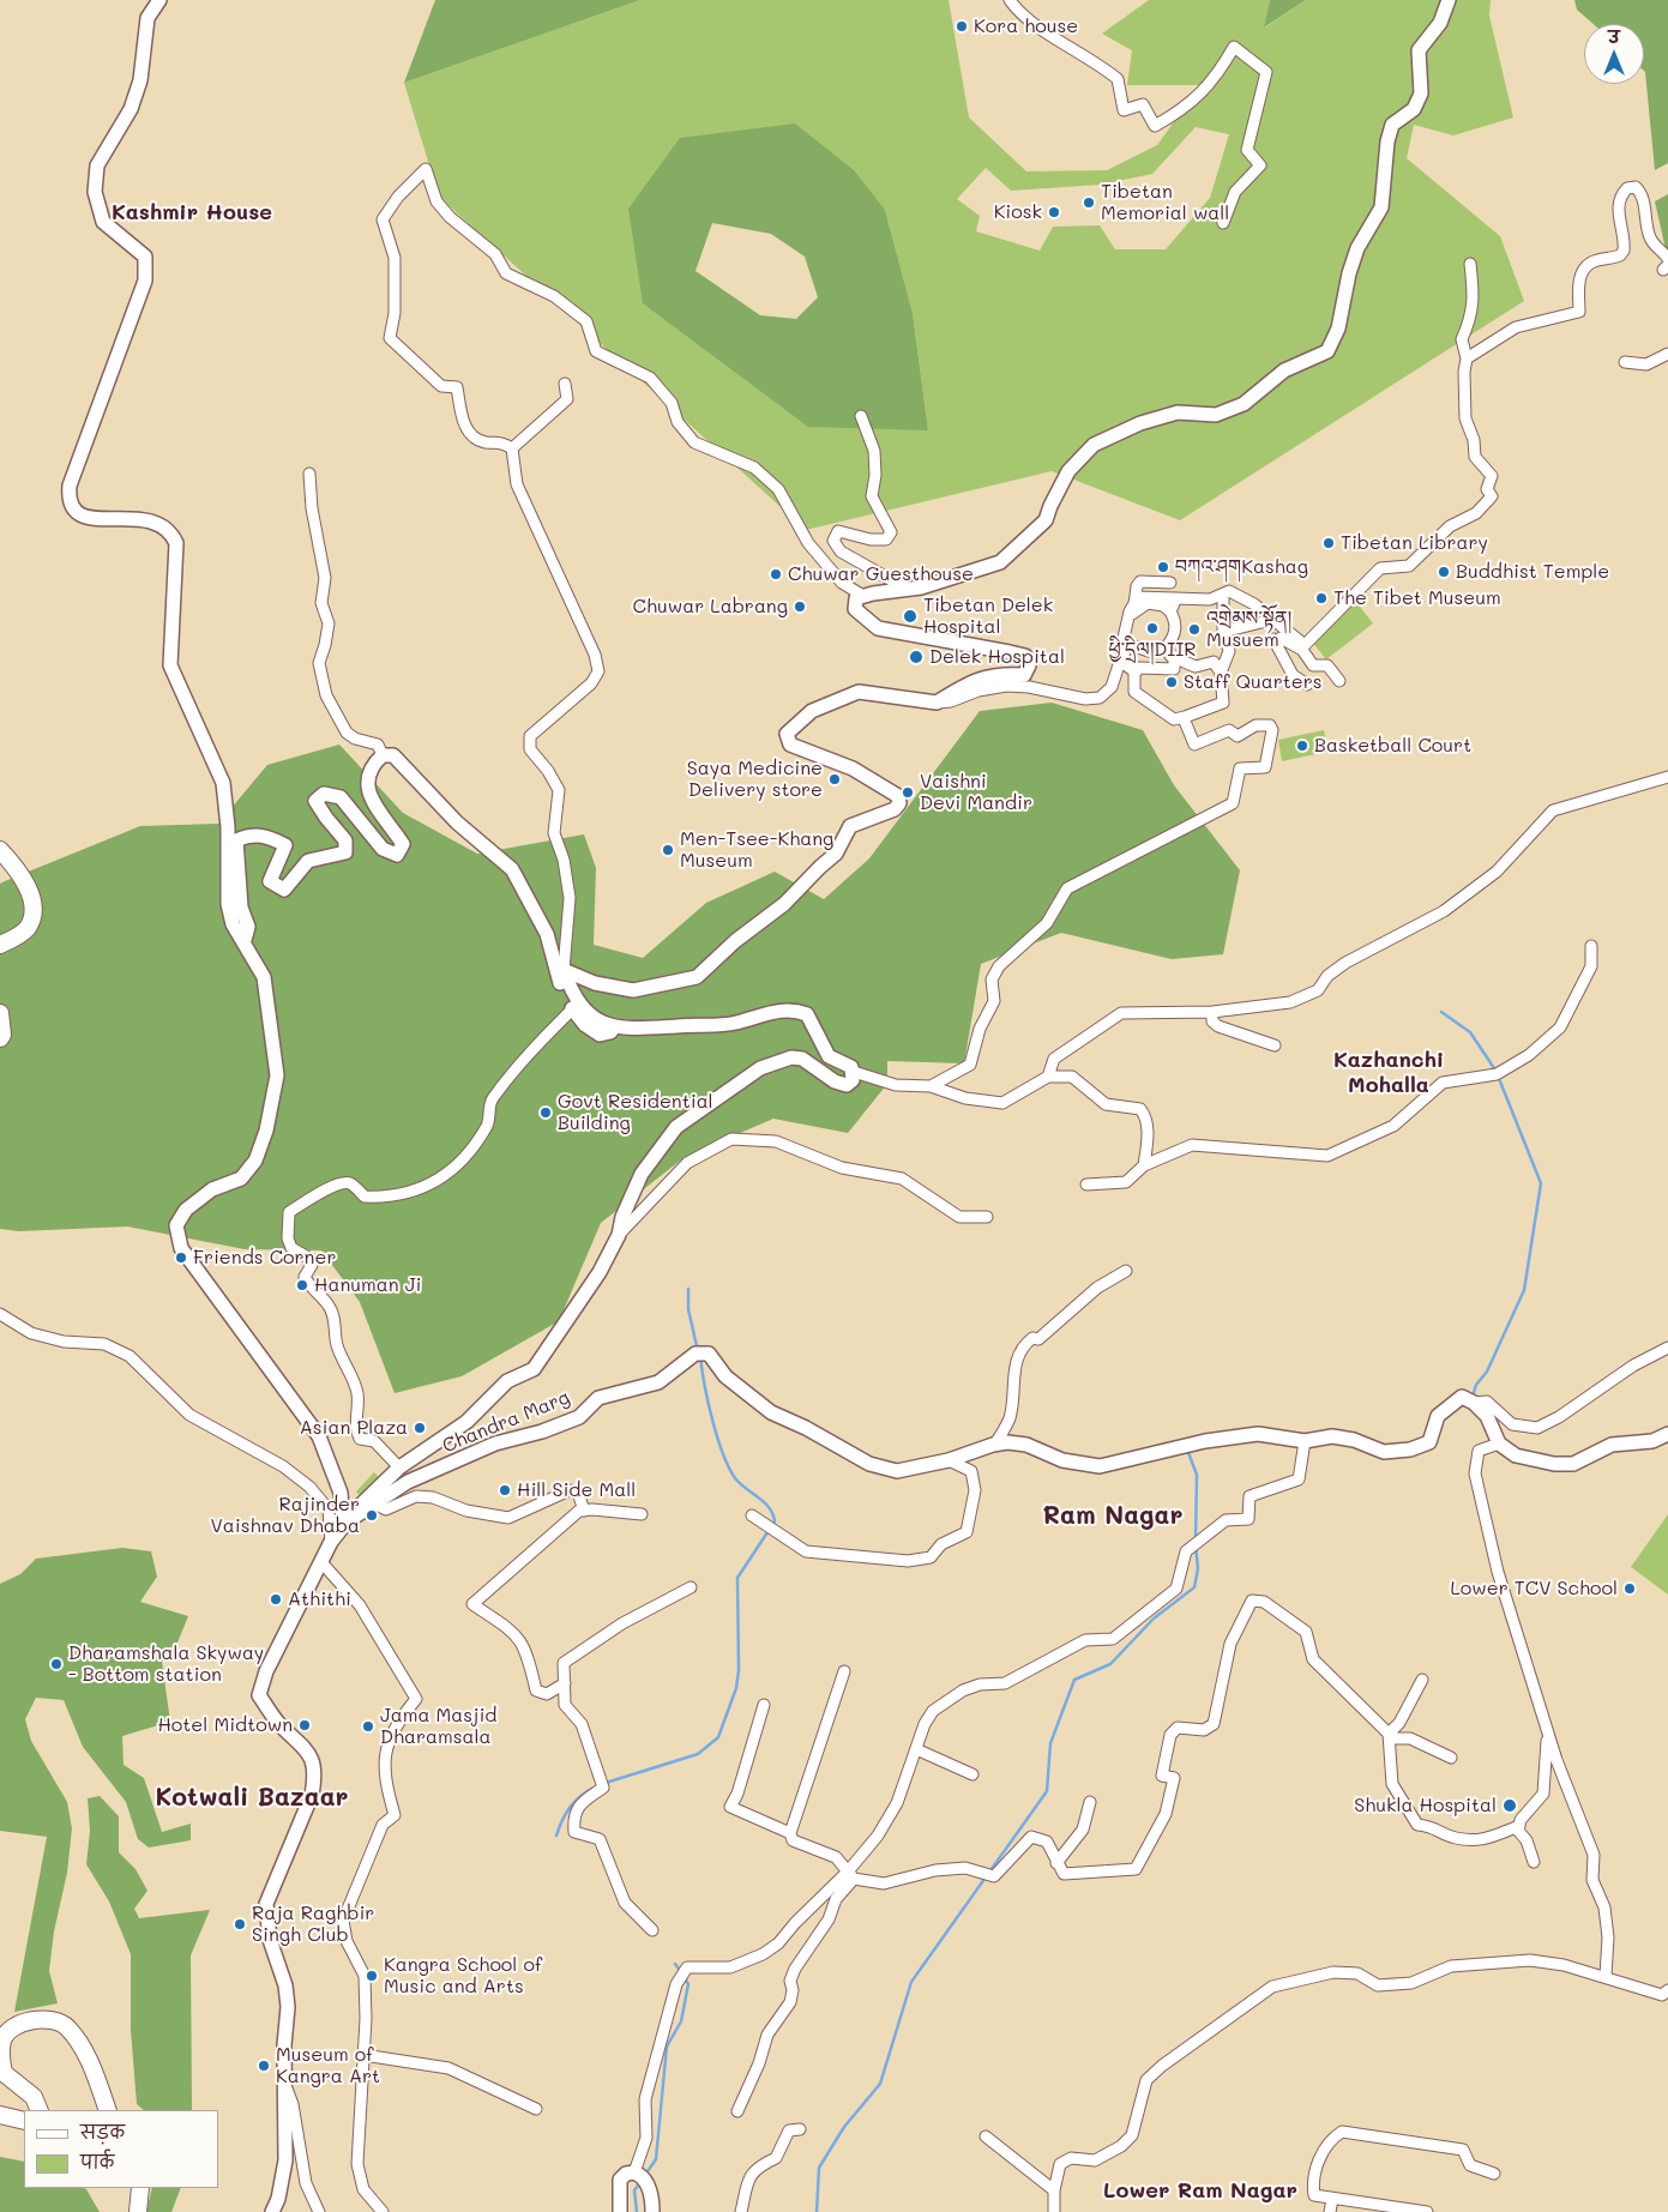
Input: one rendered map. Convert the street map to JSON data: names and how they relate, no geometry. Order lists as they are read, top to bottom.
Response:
{
  "streets": {
    "street": ["Chandra Marg"]
  },
  "districts": [
    "Kashmir House",
    "Kazhanchi Mohalla",
    "Ram Nagar",
    "Kotwali Bazaar",
    "Lower Ram Nagar"
  ],
  "places": [
    "Kora house",
    "Tibetan Memorial wall",
    "Kiosk",
    "Tibetan Library",
    "བཀའ་ཤགKashag",
    "Buddhist Temple",
    "Chuwar Guesthouse",
    "The Tibet Museum",
    "Chuwar Labrang",
    "Tibetan Delek Hospital",
    "ཕྱི་དྲིལ།DIIR",
    "འགྲེམས་སྟོན། Musuem",
    "Delek Hospital",
    "Staff Quarters",
    "Basketball Court",
    "Saya Medicine Delivery store",
    "Vaishni Devi Mandir",
    "Men-Tsee-Khang Museum",
    "Govt Residential Building",
    "Friends Corner",
    "Hanuman Ji",
    "Asian Plaza",
    "Hill Side Mall",
    "Rajinder Vaishnav Dhaba",
    "Lower TCV School",
    "Athithi",
    "Dharamshala Skyway - Bottom station",
    "Hotel Midtown",
    "Jama Masjid Dharamsala",
    "Shukla Hospital",
    "Raja Raghbir Singh Club",
    "Kangra School of Music and Arts",
    "Museum of Kangra Art"
  ],
  "legend": ["सड़क", "पार्क"],
  "north": "top"
}
